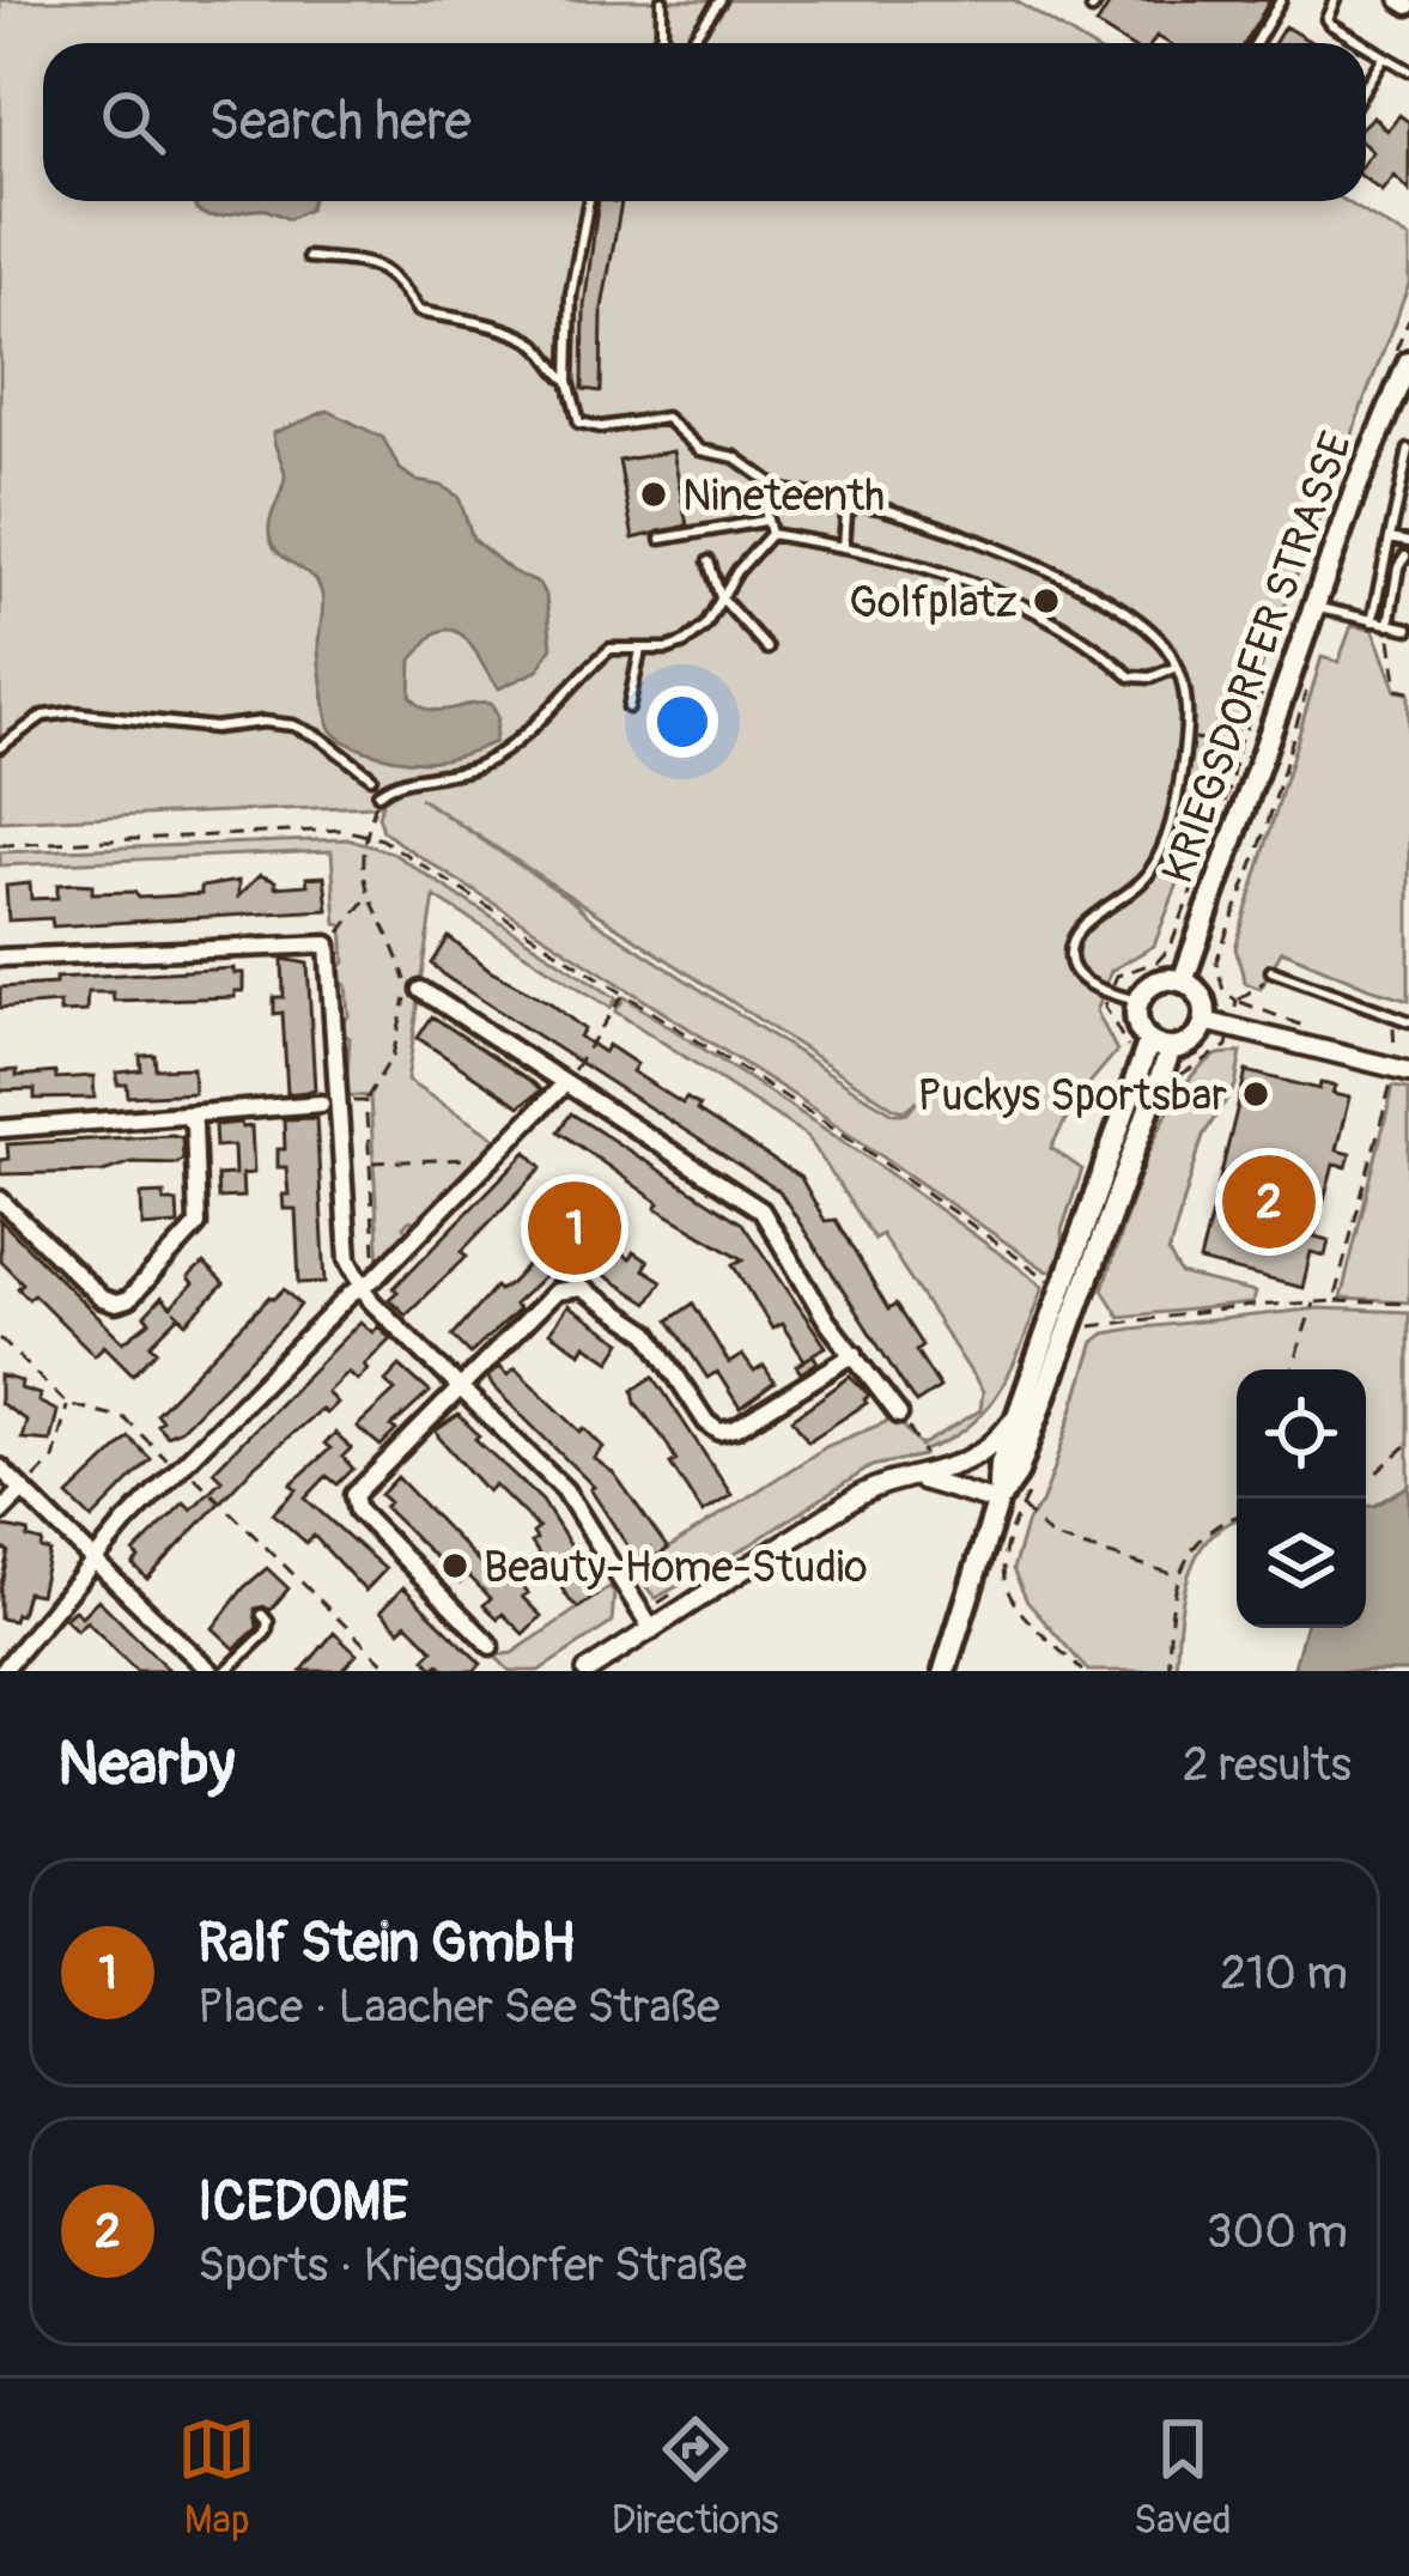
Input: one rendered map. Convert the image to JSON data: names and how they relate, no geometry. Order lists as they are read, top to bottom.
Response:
{
  "streets": {
    "main road": ["KRIEGSDORFER STRASSE"]
  },
  "places": [
    "Nineteenth",
    "Golfplatz",
    "Puckys Sportsbar",
    "Beauty-Home-Studio"
  ],
  "page": {
    "search": "Search here",
    "pins": ["2", "1"],
    "heading": ["Nearby", "2 results"],
    "list": [
      {
        "mark": "1",
        "name": "Ralf Stein GmbH",
        "note": "Place · Laacher See Straße",
        "value": "210 m"
      },
      {
        "mark": "2",
        "name": "ICEDOME",
        "note": "Sports · Kriegsdorfer Straße",
        "value": "300 m"
      }
    ],
    "nav": ["Map", "Directions", "Saved"]
  }
}
